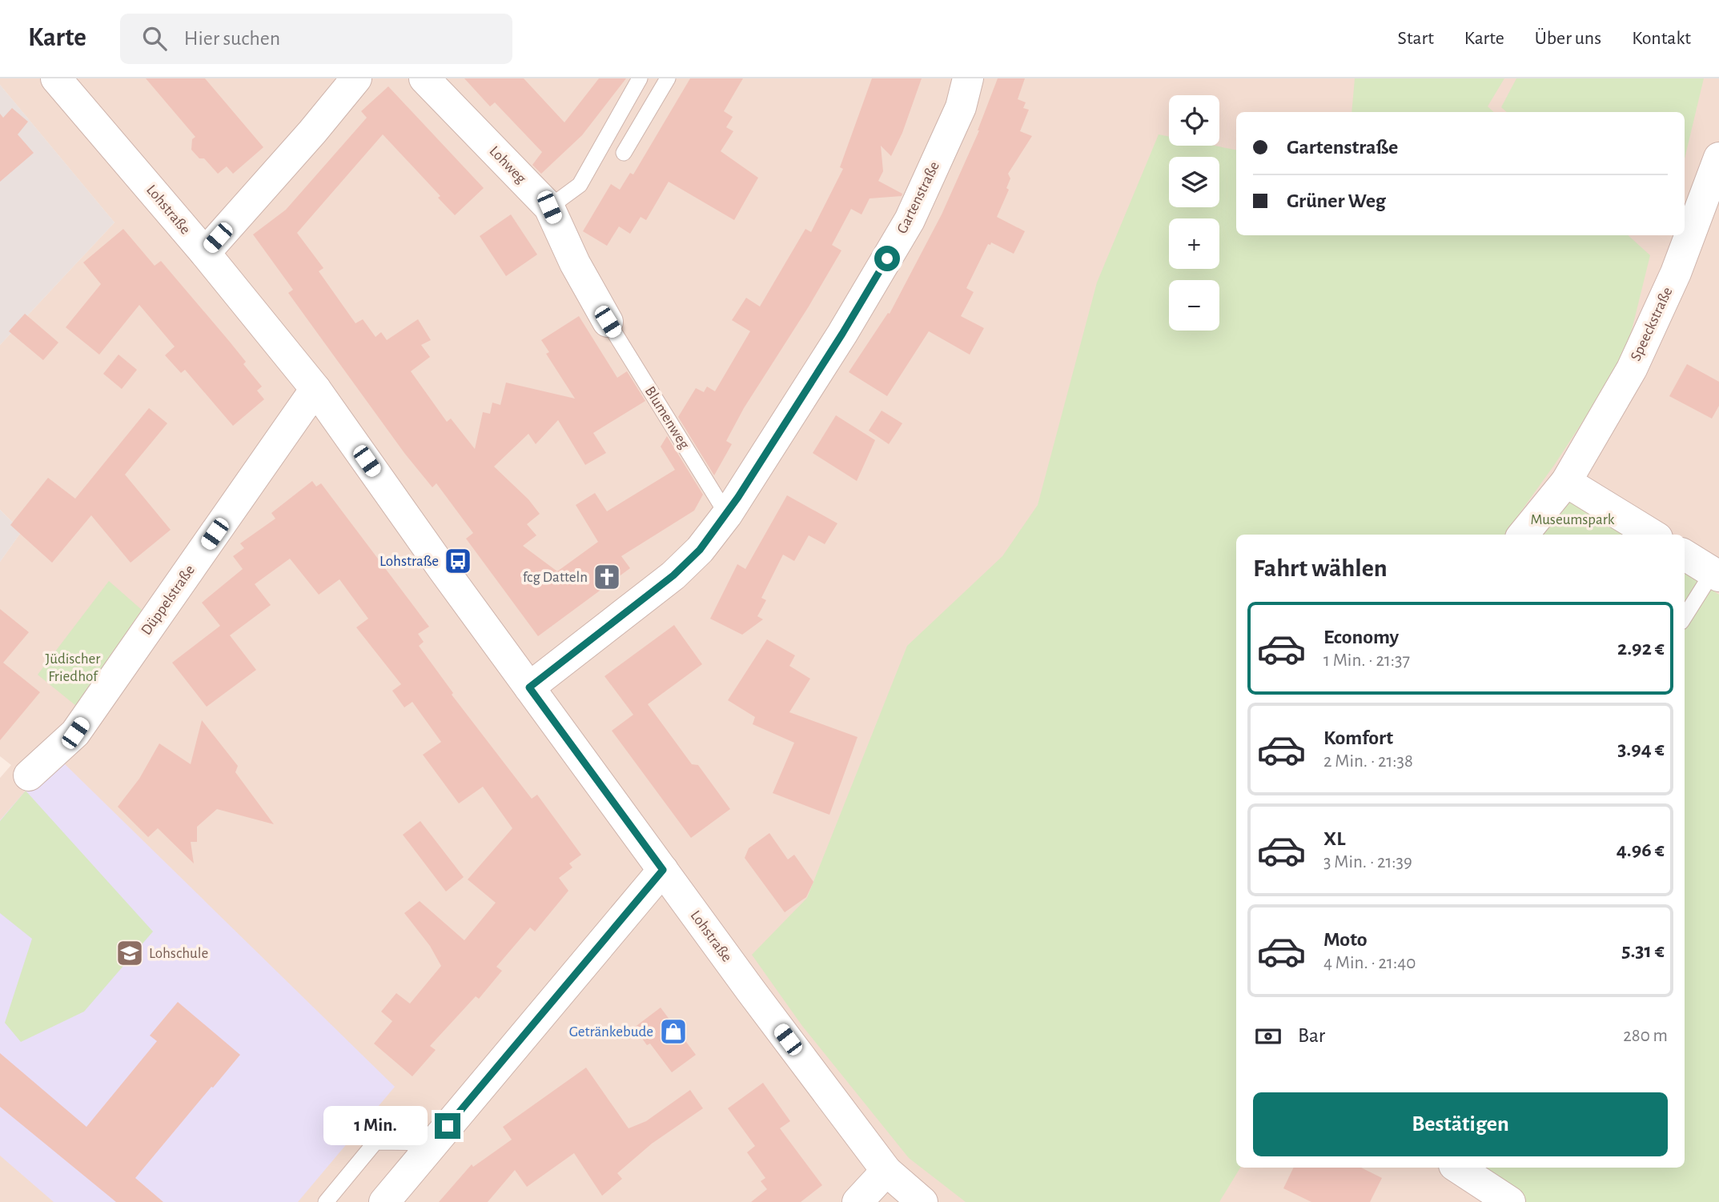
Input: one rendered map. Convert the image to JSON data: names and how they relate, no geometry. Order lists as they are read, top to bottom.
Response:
{
  "streets": {
    "street": [
      "Lohweg",
      "Gartenstraße",
      "Lohstraße",
      "Speeckstraße",
      "Düppelstraße"
    ],
    "lane": ["Blumenweg"]
  },
  "crossings": [
    ["Lohweg", "Blumenweg"],
    ["Gartenstraße", "Lohstraße"],
    ["Gartenstraße", "Blumenweg"],
    ["Lohstraße", "Düppelstraße"]
  ],
  "parks": ["Museumspark", "Jüdischer Friedhof"],
  "places": {
    "bus stop": ["Lohstraße"],
    "church": ["fcg Datteln"],
    "school or university": ["Lohschule"],
    "shop": ["Getränkebude"]
  },
  "page": {
    "header": "Karte",
    "search": "Hier suchen",
    "nav": [
      "Start",
      "Karte",
      "Über uns",
      "Kontakt"
    ],
    "map_buttons": ["+", "−"],
    "banner": ["Gartenstraße", "Grüner Weg"],
    "heading": "Fahrt wählen",
    "list": [
      {
        "name": "Economy",
        "note": "1 Min. · 21:37",
        "value": "2.92 €"
      },
      {
        "name": "Komfort",
        "note": "2 Min. · 21:38",
        "value": "3.94 €"
      },
      {
        "name": "XL",
        "note": "3 Min. · 21:39",
        "value": "4.96 €"
      },
      {
        "name": "Moto",
        "note": "4 Min. · 21:40",
        "value": "5.31 €"
      }
    ],
    "pay": ["Bar", "280 m"],
    "buttons": "Bestätigen",
    "bubble": "1 Min."
  }
}
